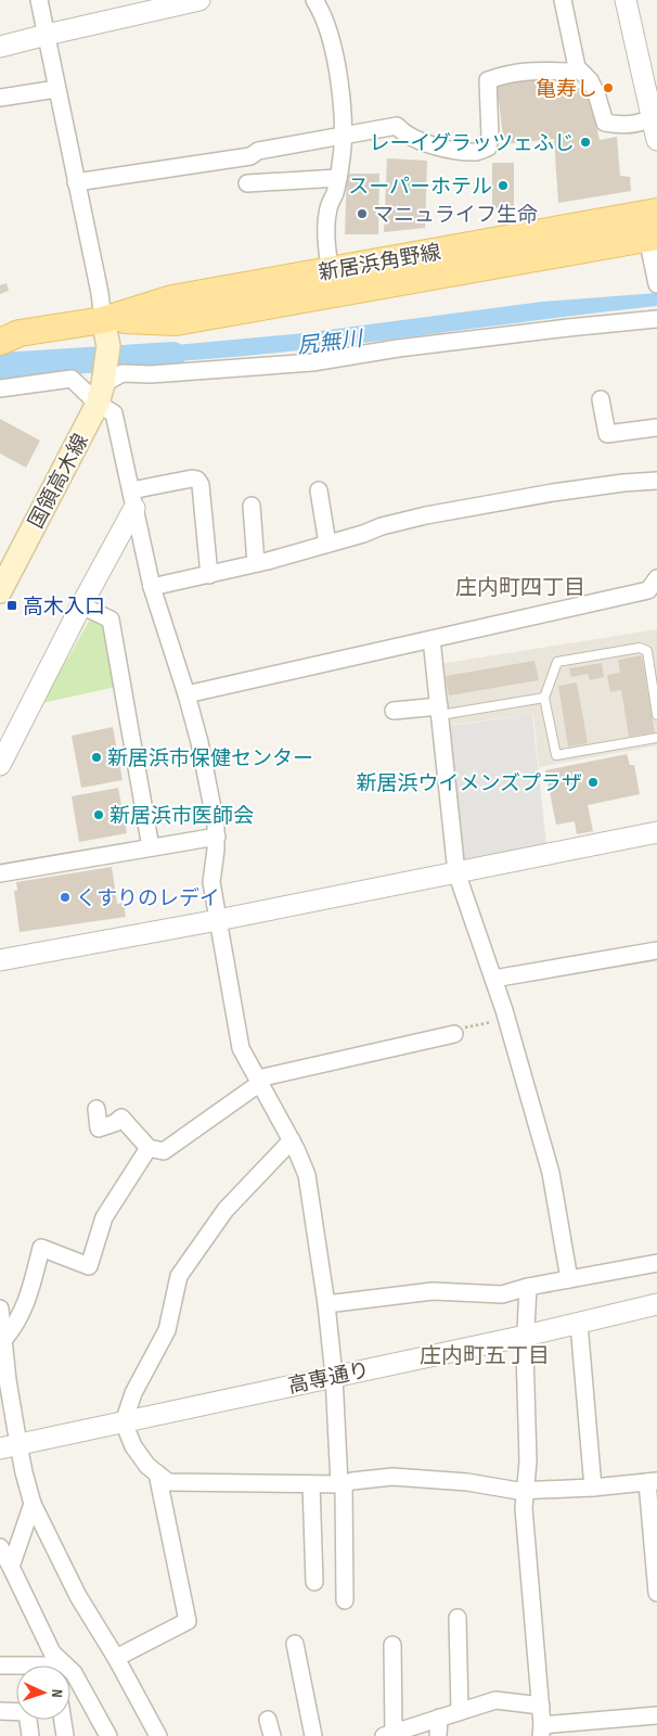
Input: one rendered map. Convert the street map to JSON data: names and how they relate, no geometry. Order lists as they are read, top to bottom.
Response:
{
  "streets": {
    "main road": ["新居浜角野線", "国領高木線"],
    "street": ["高専通り"]
  },
  "districts": ["庄内町四丁目", "庄内町五丁目"],
  "water": ["尻無川"],
  "places": {
    "other": [
      "亀寿し",
      "レーイグラッツェふじ",
      "スーパーホテル",
      "マニュライフ生命",
      "新居浜市保健センター",
      "新居浜ウイメンズプラザ",
      "新居浜市医師会",
      "くすりのレデイ"
    ],
    "transit": ["高木入口"]
  },
  "north": "right"
}
